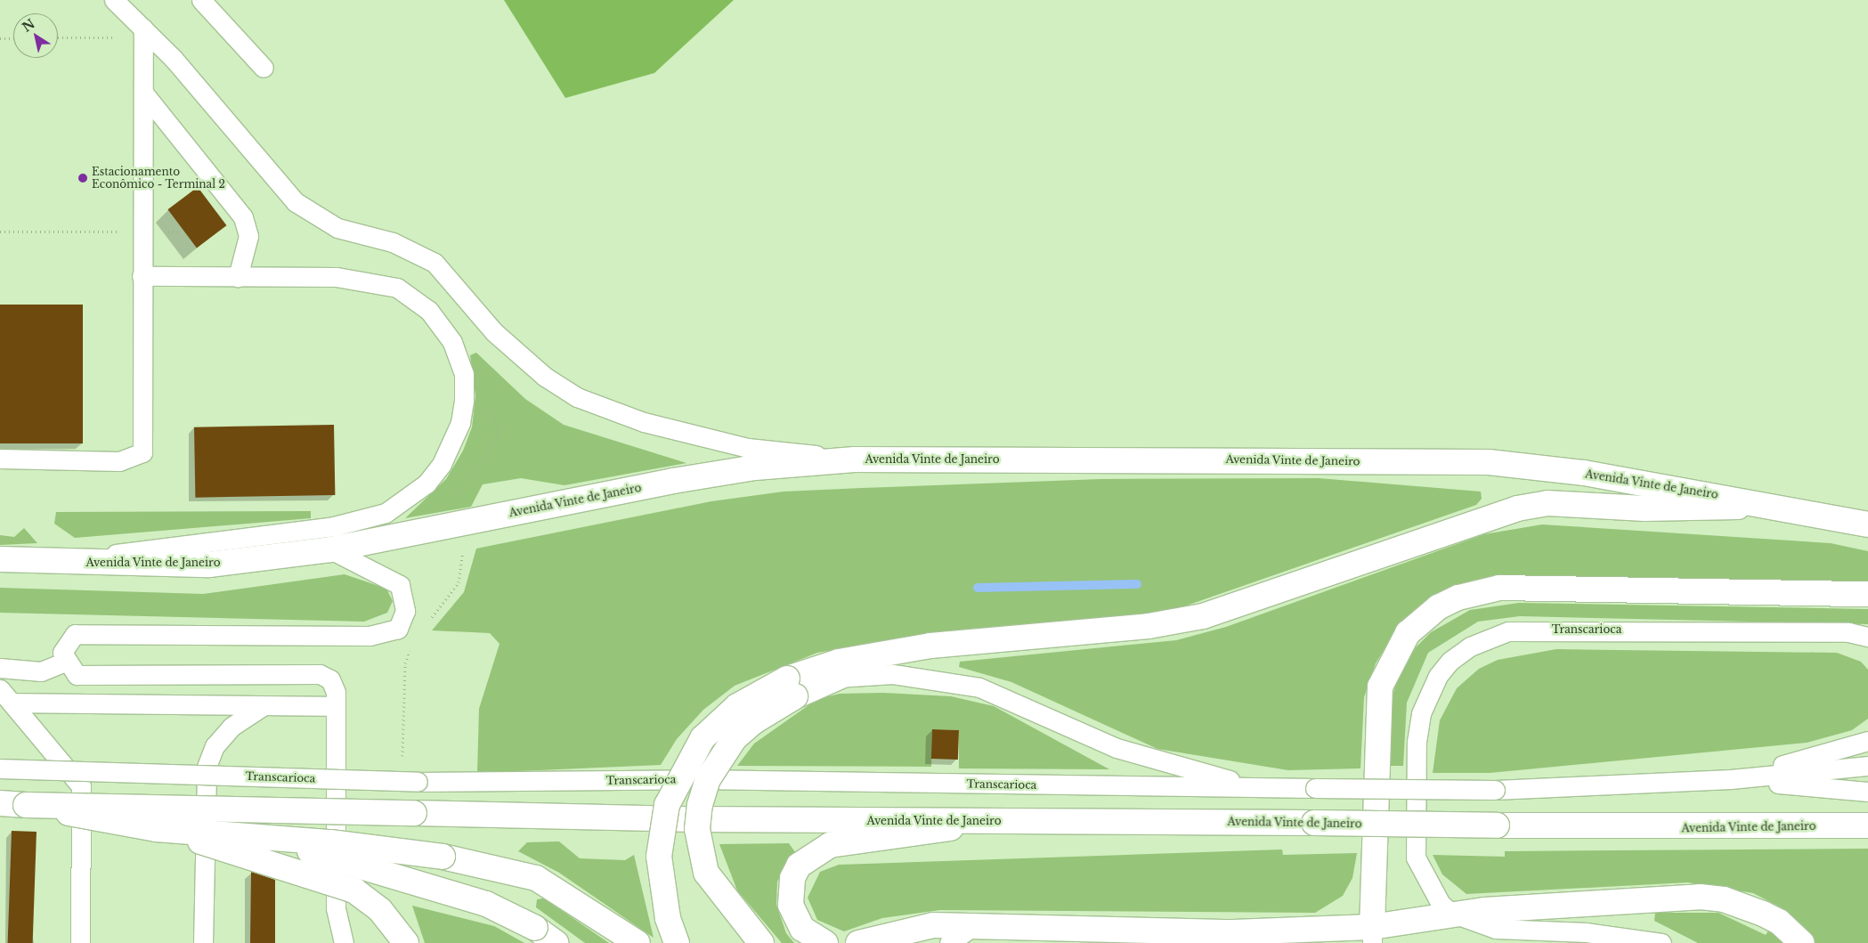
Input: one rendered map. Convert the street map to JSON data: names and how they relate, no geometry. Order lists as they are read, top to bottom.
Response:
{
  "streets": {
    "street": ["Avenida Vinte de Janeiro"],
    "lane": ["Transcarioca"]
  },
  "places": ["Estacionamento Econômico - Terminal 2"],
  "north": "top left"
}
